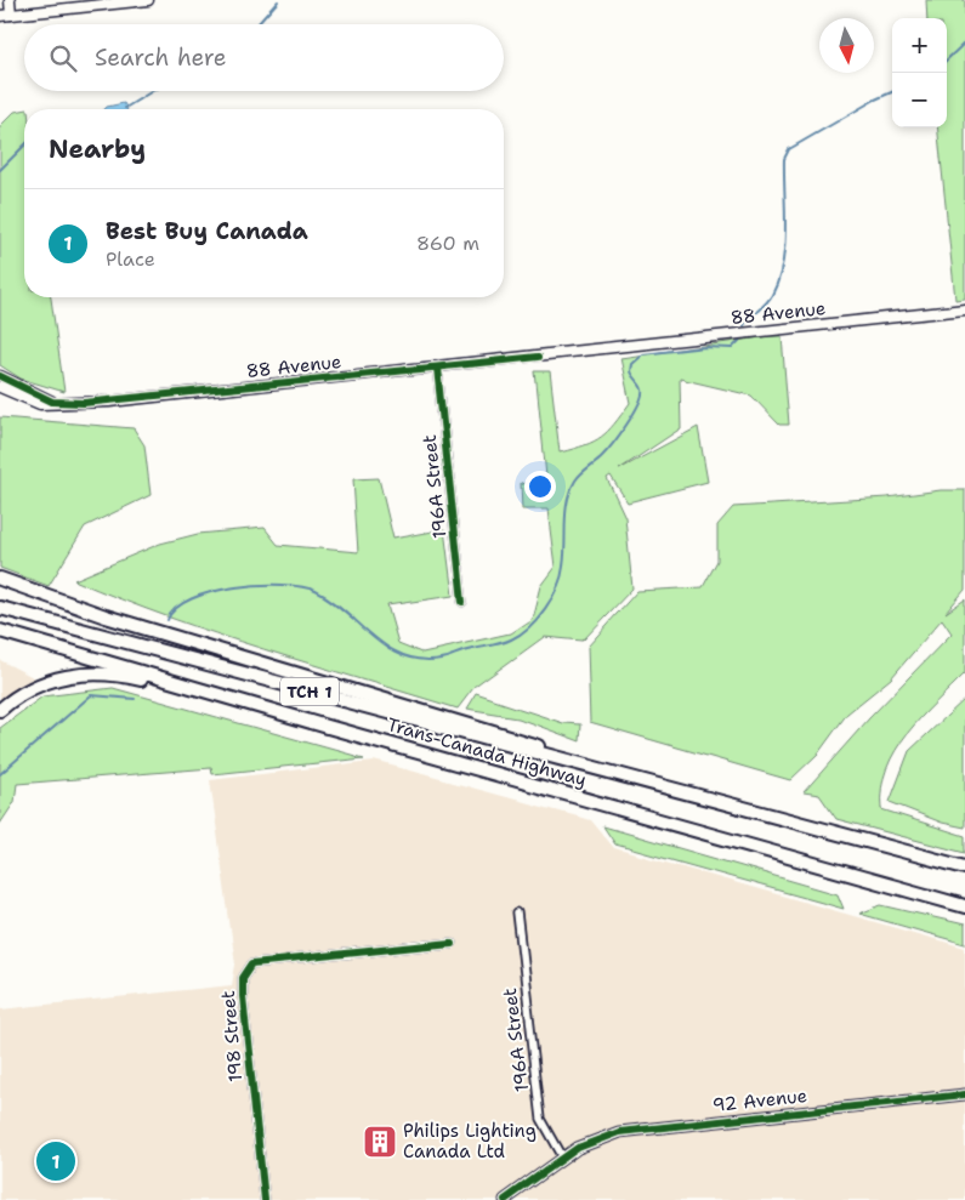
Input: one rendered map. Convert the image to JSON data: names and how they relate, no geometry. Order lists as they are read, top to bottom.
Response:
{
  "streets": {
    "highway": ["TCH 1", "Trans-Canada Highway"],
    "main road": ["88 Avenue", "92 Avenue"],
    "street": ["196A Street", "198 Street"]
  },
  "crossings": [
    ["88 Avenue", "196A Street"],
    ["196A Street", "92 Avenue"]
  ],
  "places": {
    "building": ["Philips Lighting Canada Ltd"]
  },
  "north": "bottom",
  "page": {
    "map_buttons": ["+", "−"],
    "search": "Search here",
    "heading": "Nearby",
    "list": [
      {
        "mark": "1",
        "name": "Best Buy Canada",
        "note": "Place",
        "value": "860 m"
      }
    ],
    "pins": "1"
  }
}
